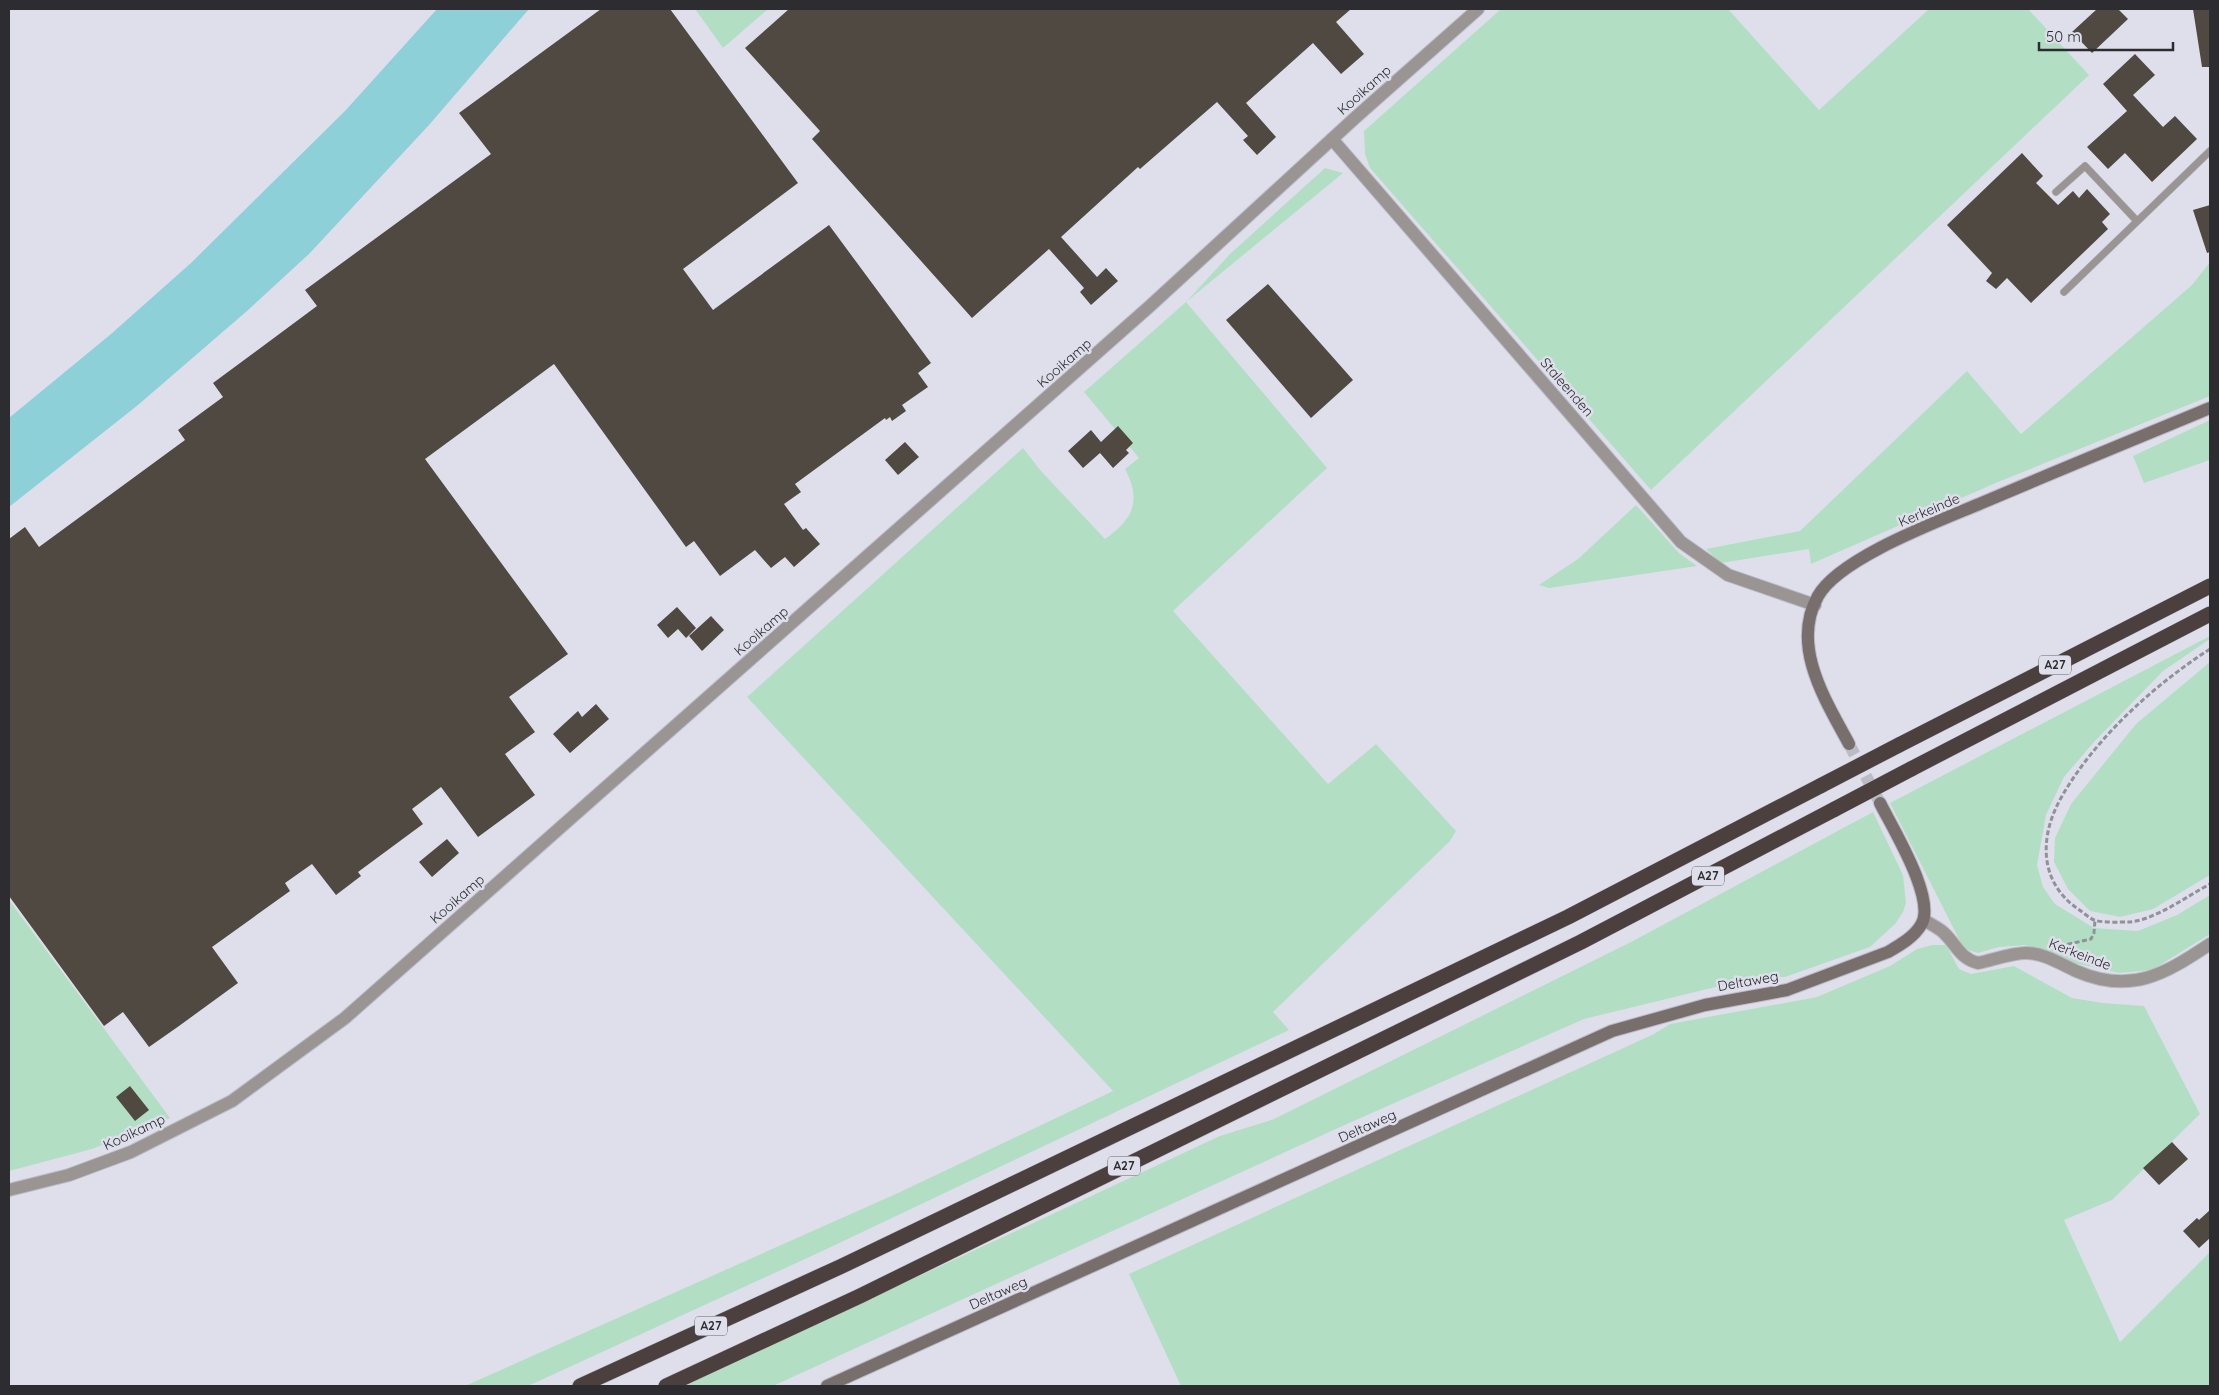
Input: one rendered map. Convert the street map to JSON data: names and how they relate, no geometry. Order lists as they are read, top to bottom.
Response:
{
  "streets": {
    "highway": ["A27"],
    "street": [
      "Kooikamp",
      "Staleenden",
      "Kerkeinde",
      "Deltaweg"
    ]
  },
  "crossings": [
    ["Kooikamp", "Staleenden"],
    ["Staleenden", "Kerkeinde"],
    ["Kerkeinde", "Deltaweg"]
  ],
  "scale_bar": "50 m"
}
